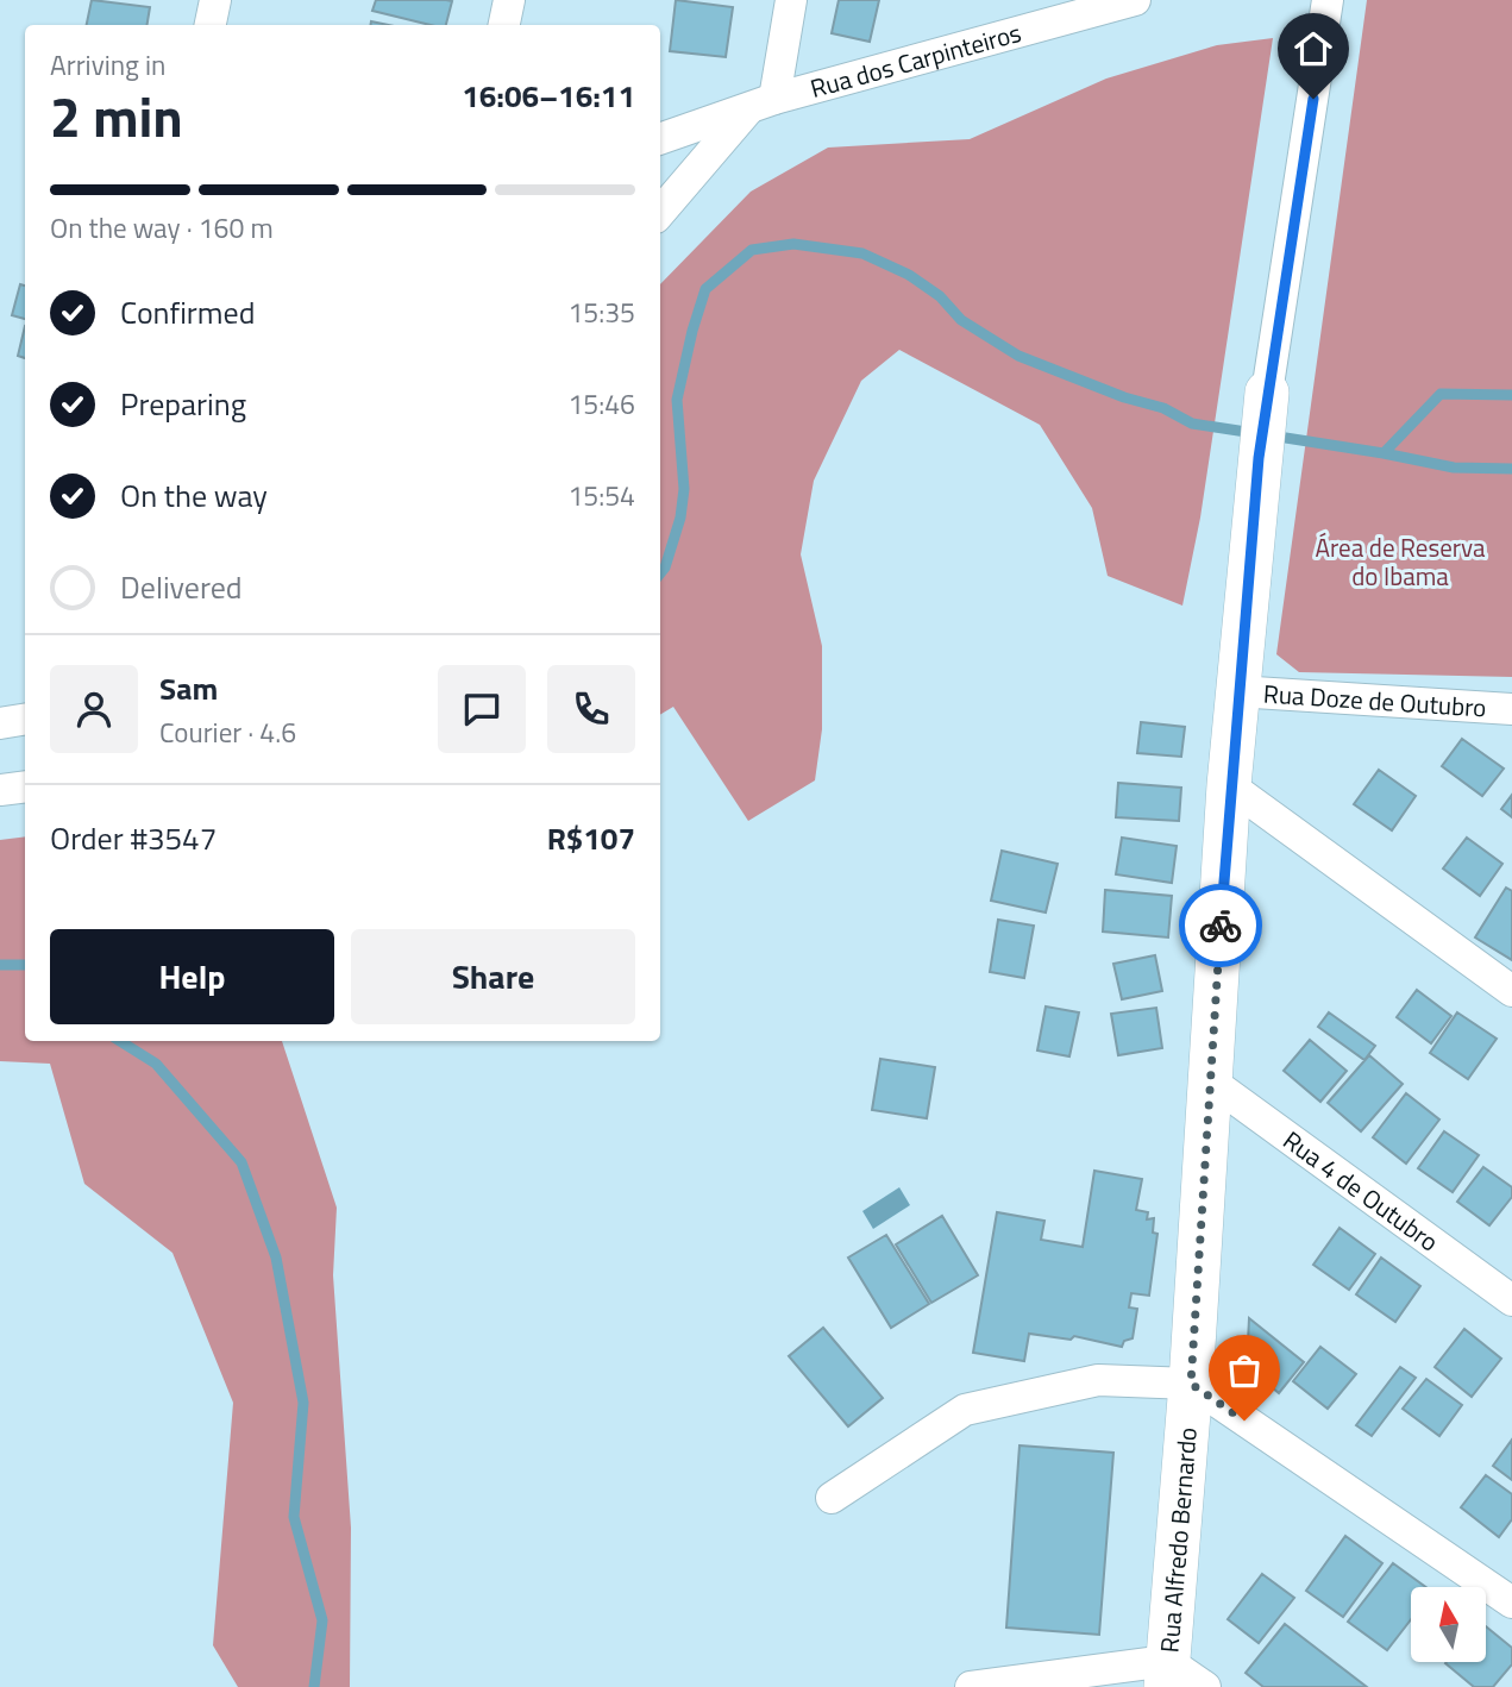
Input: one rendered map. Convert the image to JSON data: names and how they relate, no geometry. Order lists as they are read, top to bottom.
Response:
{
  "streets": {
    "street": [
      "Rua dos Carpinteiros",
      "Rua Doze de Outubro",
      "Rua 4 de Outubro",
      "Rua Alfredo Bernardo"
    ]
  },
  "crossings": [
    ["Rua Doze de Outubro", "Rua Alfredo Bernardo"],
    ["Rua 4 de Outubro", "Rua Alfredo Bernardo"]
  ],
  "parks": ["Área de Reserva do Ibama"],
  "north": "top",
  "page": {
    "heading": ["2 min", "Arriving in", "16:06–16:11"],
    "panel": [
      "Sam",
      "Courier · 4.6",
      "Order #3547",
      "R$107"
    ],
    "bar": "On the way · 160 m",
    "list": [
      ["Confirmed", "15:35"],
      ["Preparing", "15:46"],
      ["On the way", "15:54"],
      "Delivered"
    ],
    "buttons": ["Help", "Share"]
  }
}
